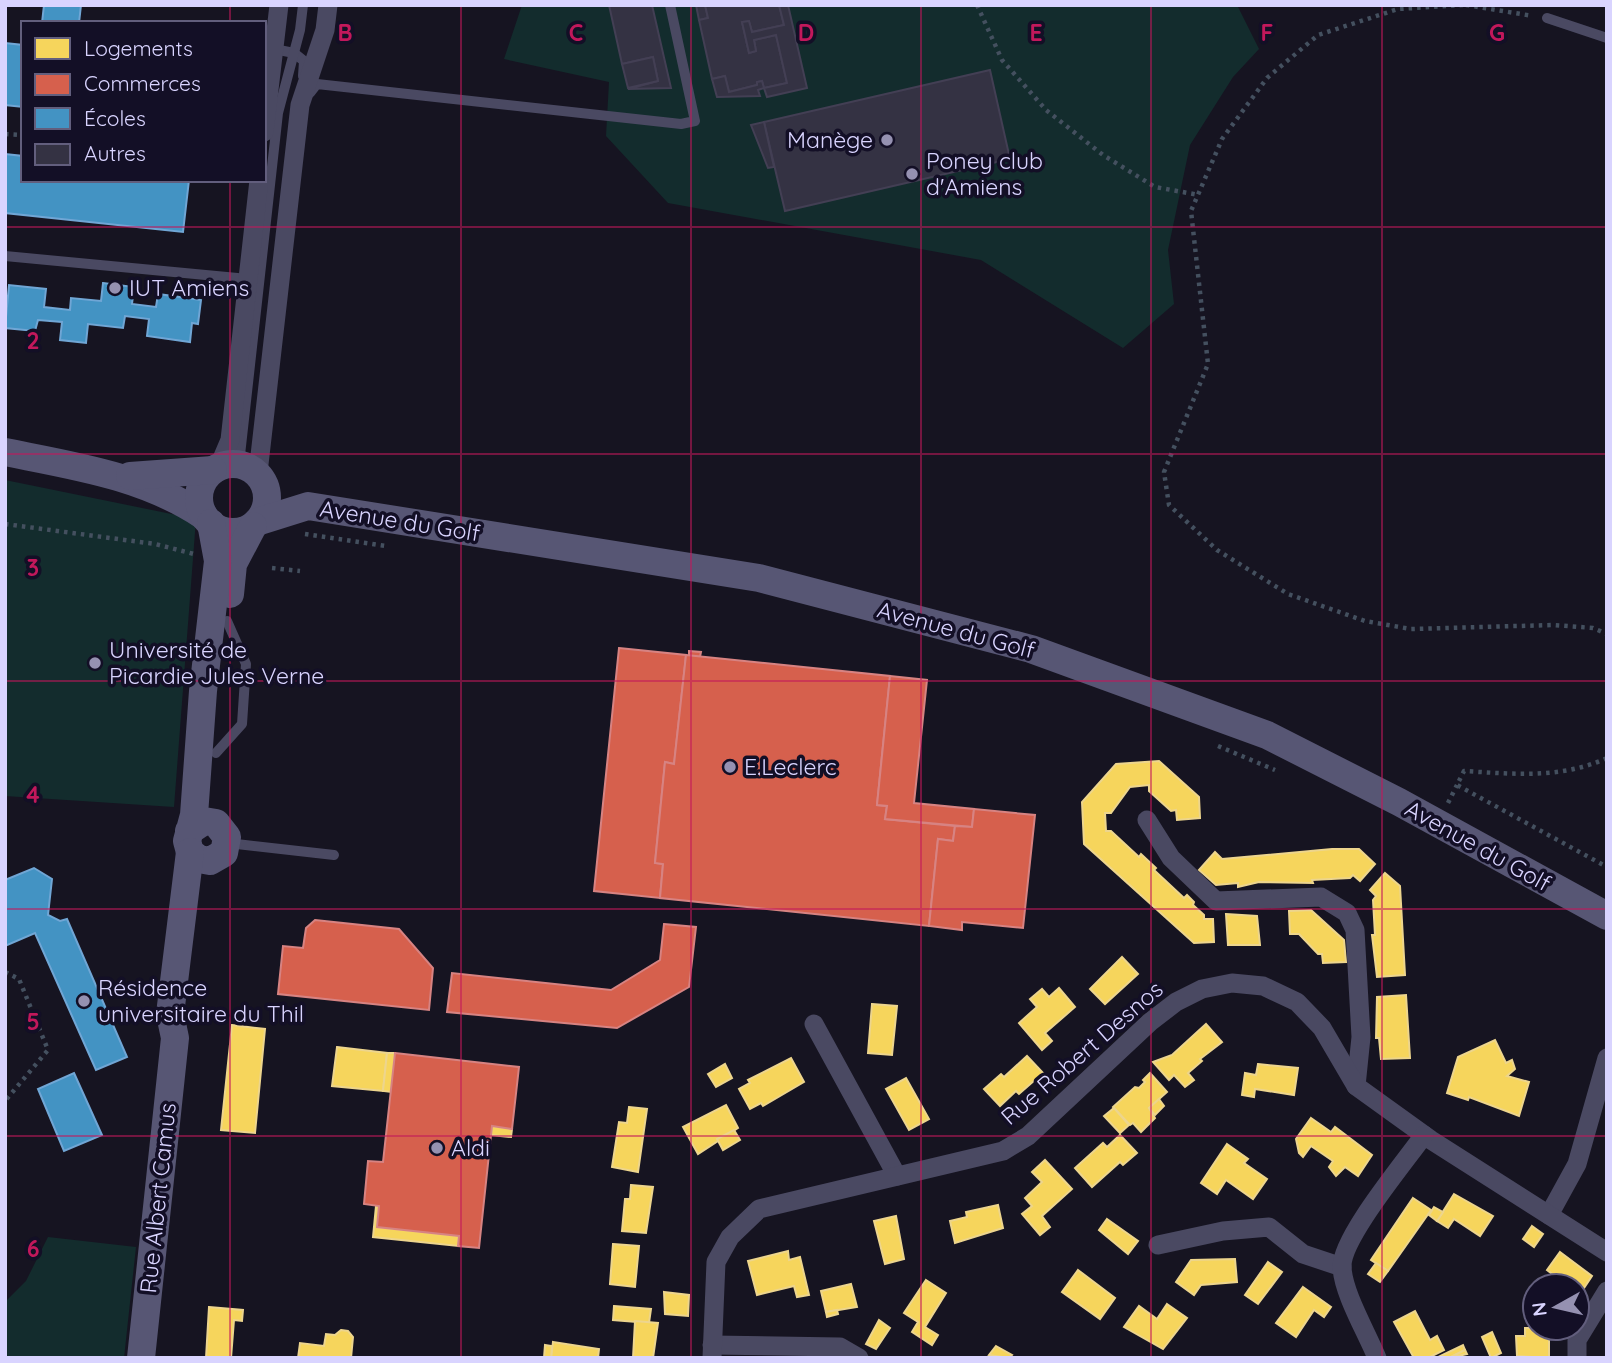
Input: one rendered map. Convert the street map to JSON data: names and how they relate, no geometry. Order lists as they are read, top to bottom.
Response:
{
  "streets": {
    "main road": ["Avenue du Golf", "Rue Albert Camus"],
    "street": ["Rue Robert Desnos"]
  },
  "crossings": [
    ["Avenue du Golf", "Rue Albert Camus"]
  ],
  "places": [
    "Manège",
    "Poney club d'Amiens",
    "IUT Amiens",
    "Université de Picardie Jules Verne",
    "E.Leclerc",
    "Résidence universitaire du Thil",
    "Aldi"
  ],
  "legend": [
    "Logements",
    "Commerces",
    "Écoles",
    "Autres"
  ],
  "north": "left",
  "grid": {
    "columns": [
      "B",
      "C",
      "D",
      "E",
      "F",
      "G"
    ],
    "rows": [
      "2",
      "3",
      "4",
      "5",
      "6"
    ]
  }
}
